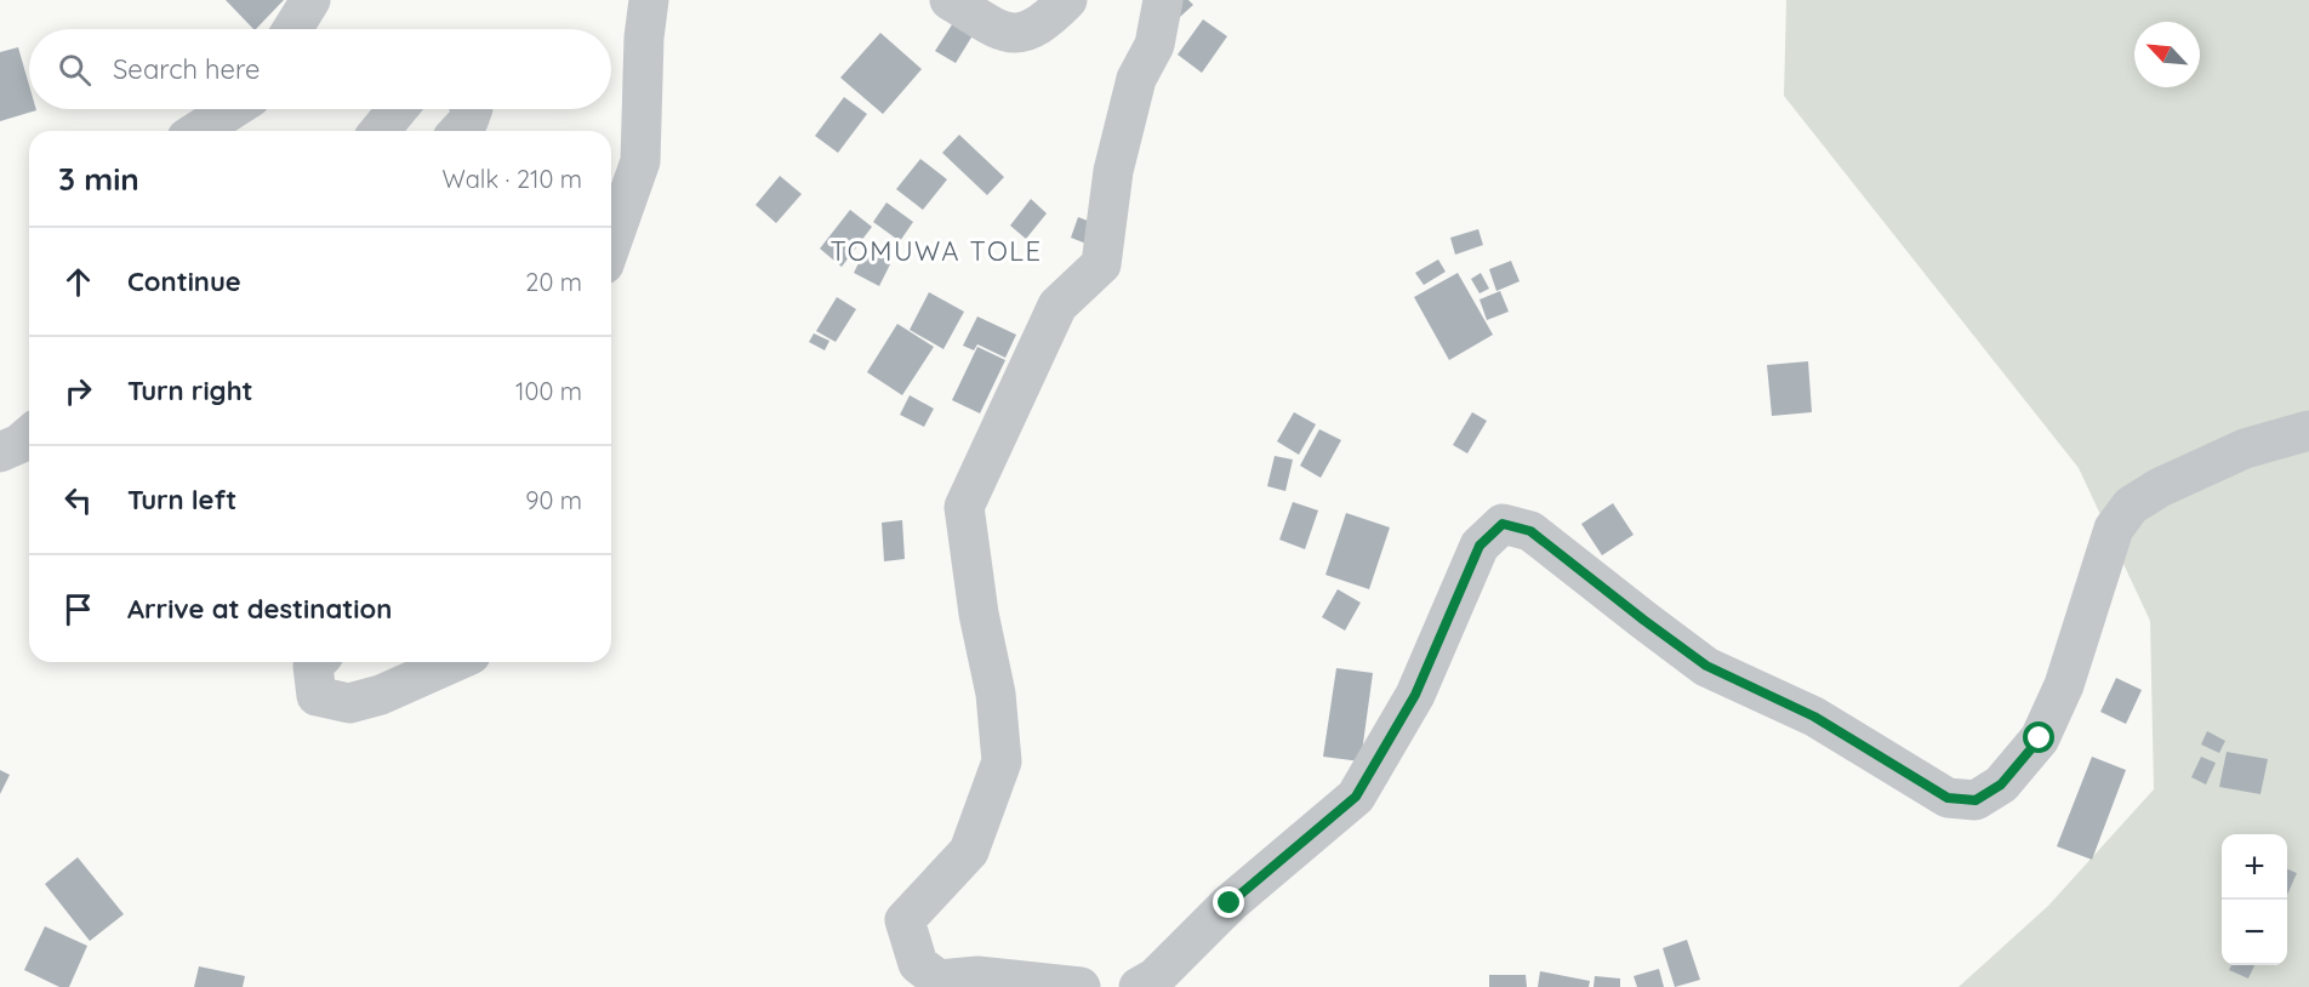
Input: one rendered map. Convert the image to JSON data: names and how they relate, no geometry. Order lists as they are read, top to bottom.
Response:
{
  "districts": ["TOMUWA TOLE"],
  "north": "top left",
  "page": {
    "search": "Search here",
    "heading": ["3 min", "Walk · 210 m"],
    "list": [
      ["Continue", "20 m"],
      ["Turn right", "100 m"],
      ["Turn left", "90 m"],
      "Arrive at destination"
    ],
    "map_buttons": ["+", "−"]
  }
}
